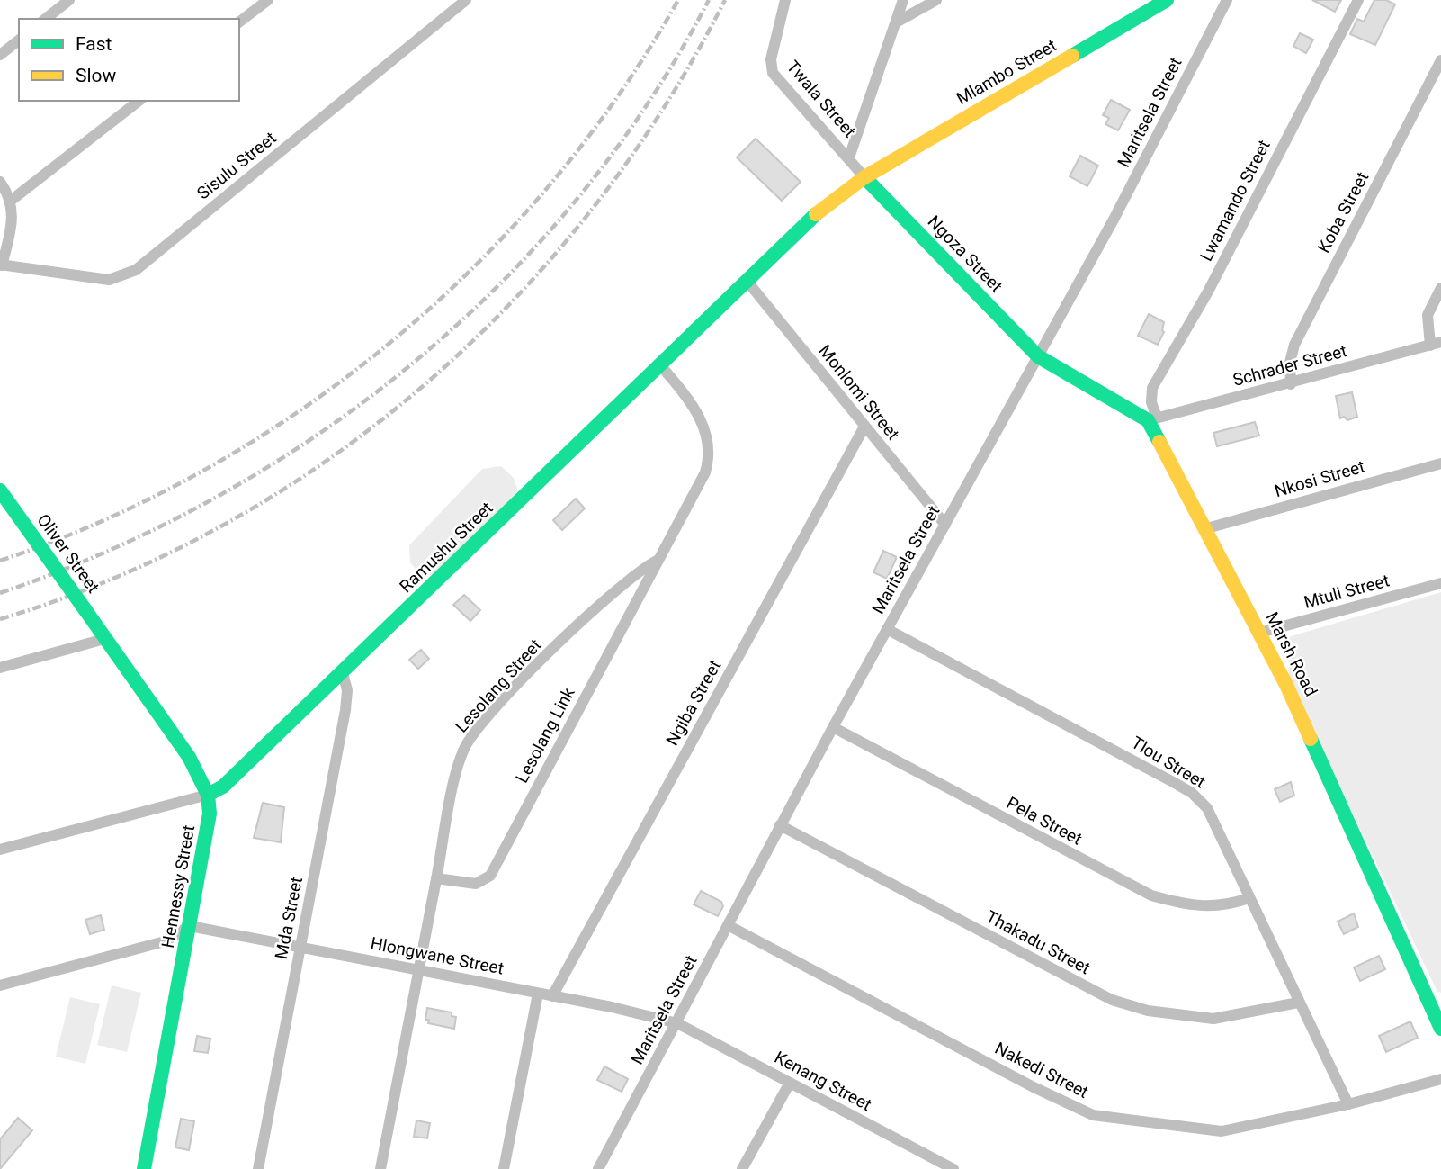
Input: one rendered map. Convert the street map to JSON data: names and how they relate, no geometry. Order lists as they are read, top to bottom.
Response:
{
  "streets": {
    "street": [
      "Mlambo Street",
      "Twala Street",
      "Maritsela Street",
      "Sisulu Street",
      "Lwamando Street",
      "Koba Street",
      "Ngoza Street",
      "Schrader Street",
      "Monlomi Street",
      "Nkosi Street",
      "Ramushu Street",
      "Oliver Street",
      "Mtuli Street",
      "Marsh Road",
      "Lesolang Street",
      "Ngiba Street",
      "Lesolang Link",
      "Tlou Street",
      "Pela Street",
      "Hennessy Street",
      "Mda Street",
      "Thakadu Street",
      "Hlongwane Street",
      "Nakedi Street",
      "Kenang Street"
    ]
  },
  "crossings": [
    ["Mlambo Street", "Twala Street"],
    ["Mlambo Street", "Ngoza Street"],
    ["Mlambo Street", "Ramushu Street"],
    ["Twala Street", "Ngoza Street"],
    ["Twala Street", "Ramushu Street"],
    ["Maritsela Street", "Ngoza Street"],
    ["Maritsela Street", "Monlomi Street"],
    ["Maritsela Street", "Tlou Street"],
    ["Maritsela Street", "Pela Street"],
    ["Maritsela Street", "Thakadu Street"],
    ["Maritsela Street", "Hlongwane Street"],
    ["Maritsela Street", "Nakedi Street"],
    ["Maritsela Street", "Kenang Street"],
    ["Lwamando Street", "Schrader Street"],
    ["Lwamando Street", "Marsh Road"],
    ["Koba Street", "Schrader Street"],
    ["Ngoza Street", "Ramushu Street"],
    ["Schrader Street", "Marsh Road"],
    ["Monlomi Street", "Ramushu Street"],
    ["Monlomi Street", "Ngiba Street"],
    ["Nkosi Street", "Marsh Road"],
    ["Ramushu Street", "Lesolang Street"],
    ["Ramushu Street", "Hennessy Street"],
    ["Ramushu Street", "Mda Street"],
    ["Oliver Street", "Hennessy Street"],
    ["Mtuli Street", "Marsh Road"],
    ["Lesolang Street", "Lesolang Link"],
    ["Lesolang Street", "Hlongwane Street"],
    ["Ngiba Street", "Hlongwane Street"],
    ["Tlou Street", "Pela Street"],
    ["Tlou Street", "Thakadu Street"],
    ["Tlou Street", "Nakedi Street"],
    ["Hennessy Street", "Hlongwane Street"],
    ["Mda Street", "Hlongwane Street"],
    ["Hlongwane Street", "Kenang Street"]
  ],
  "legend": ["Fast", "Slow"]
}
